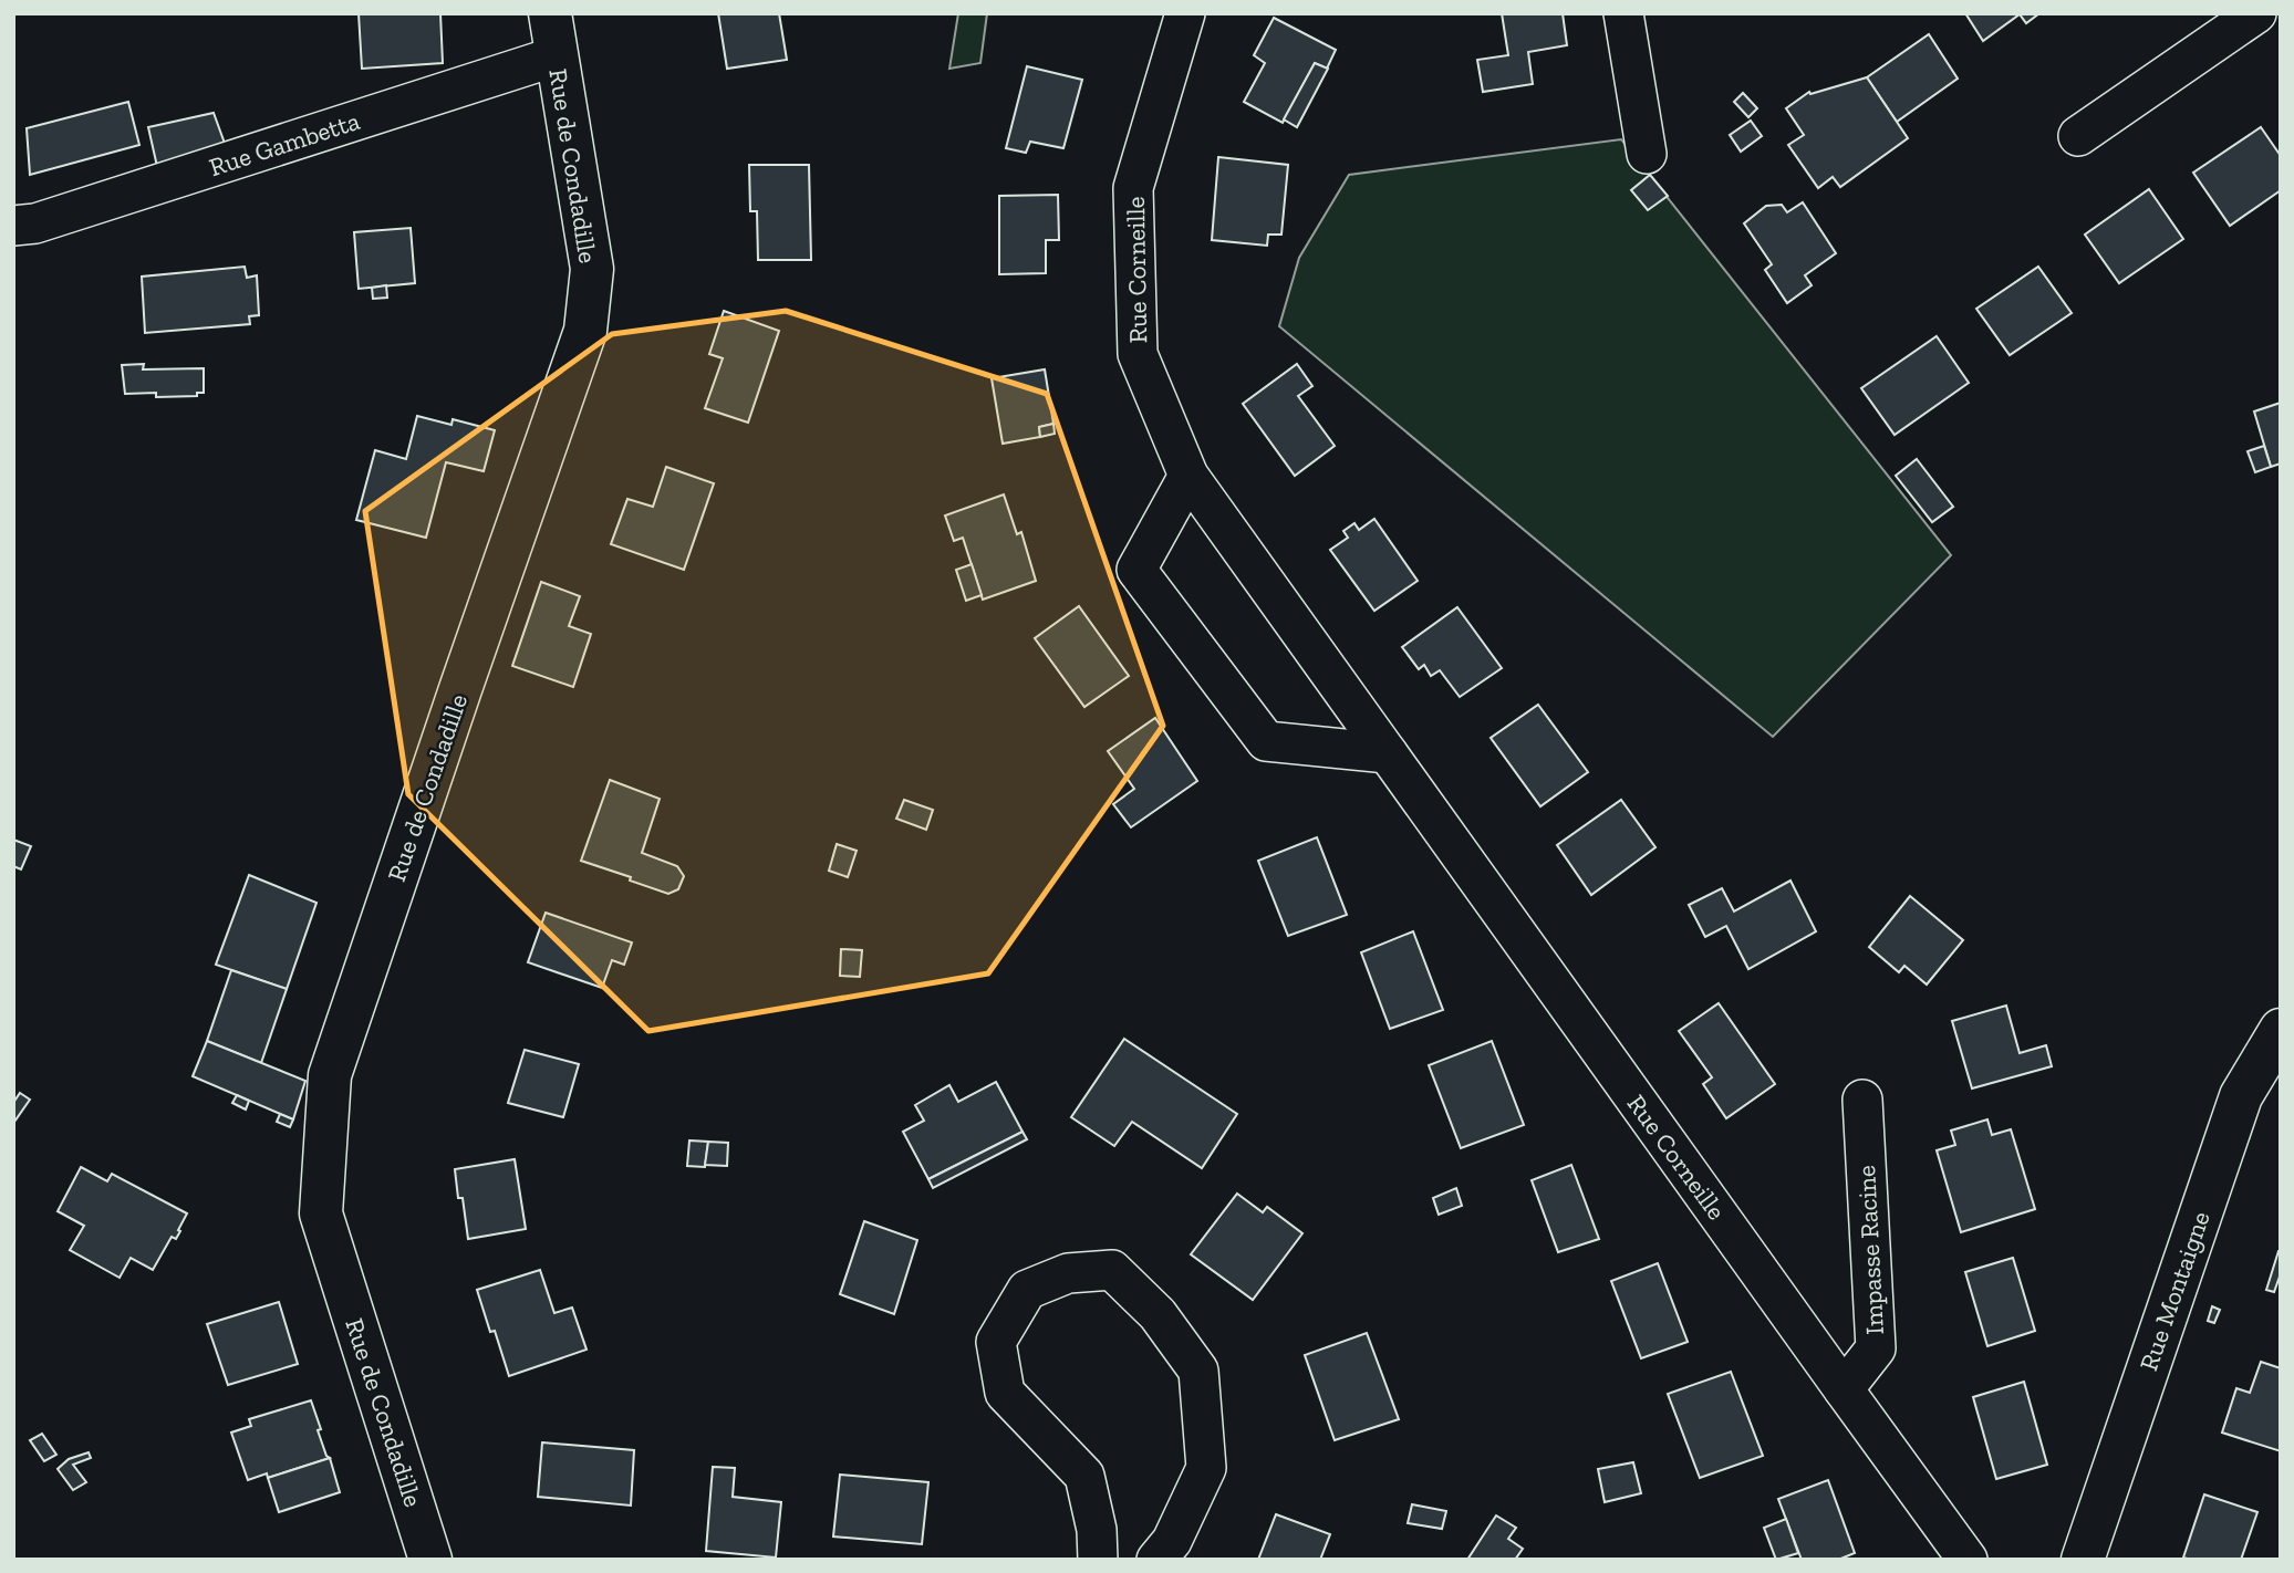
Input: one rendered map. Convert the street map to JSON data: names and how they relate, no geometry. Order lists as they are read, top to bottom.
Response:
{
  "streets": {
    "street": [
      "Rue Gambetta",
      "Rue de Condadille",
      "Rue Corneille",
      "Impasse Racine",
      "Rue Montaigne"
    ]
  },
  "crossings": [
    ["Rue Gambetta", "Rue de Condadille"],
    ["Rue Corneille", "Impasse Racine"]
  ]
}
